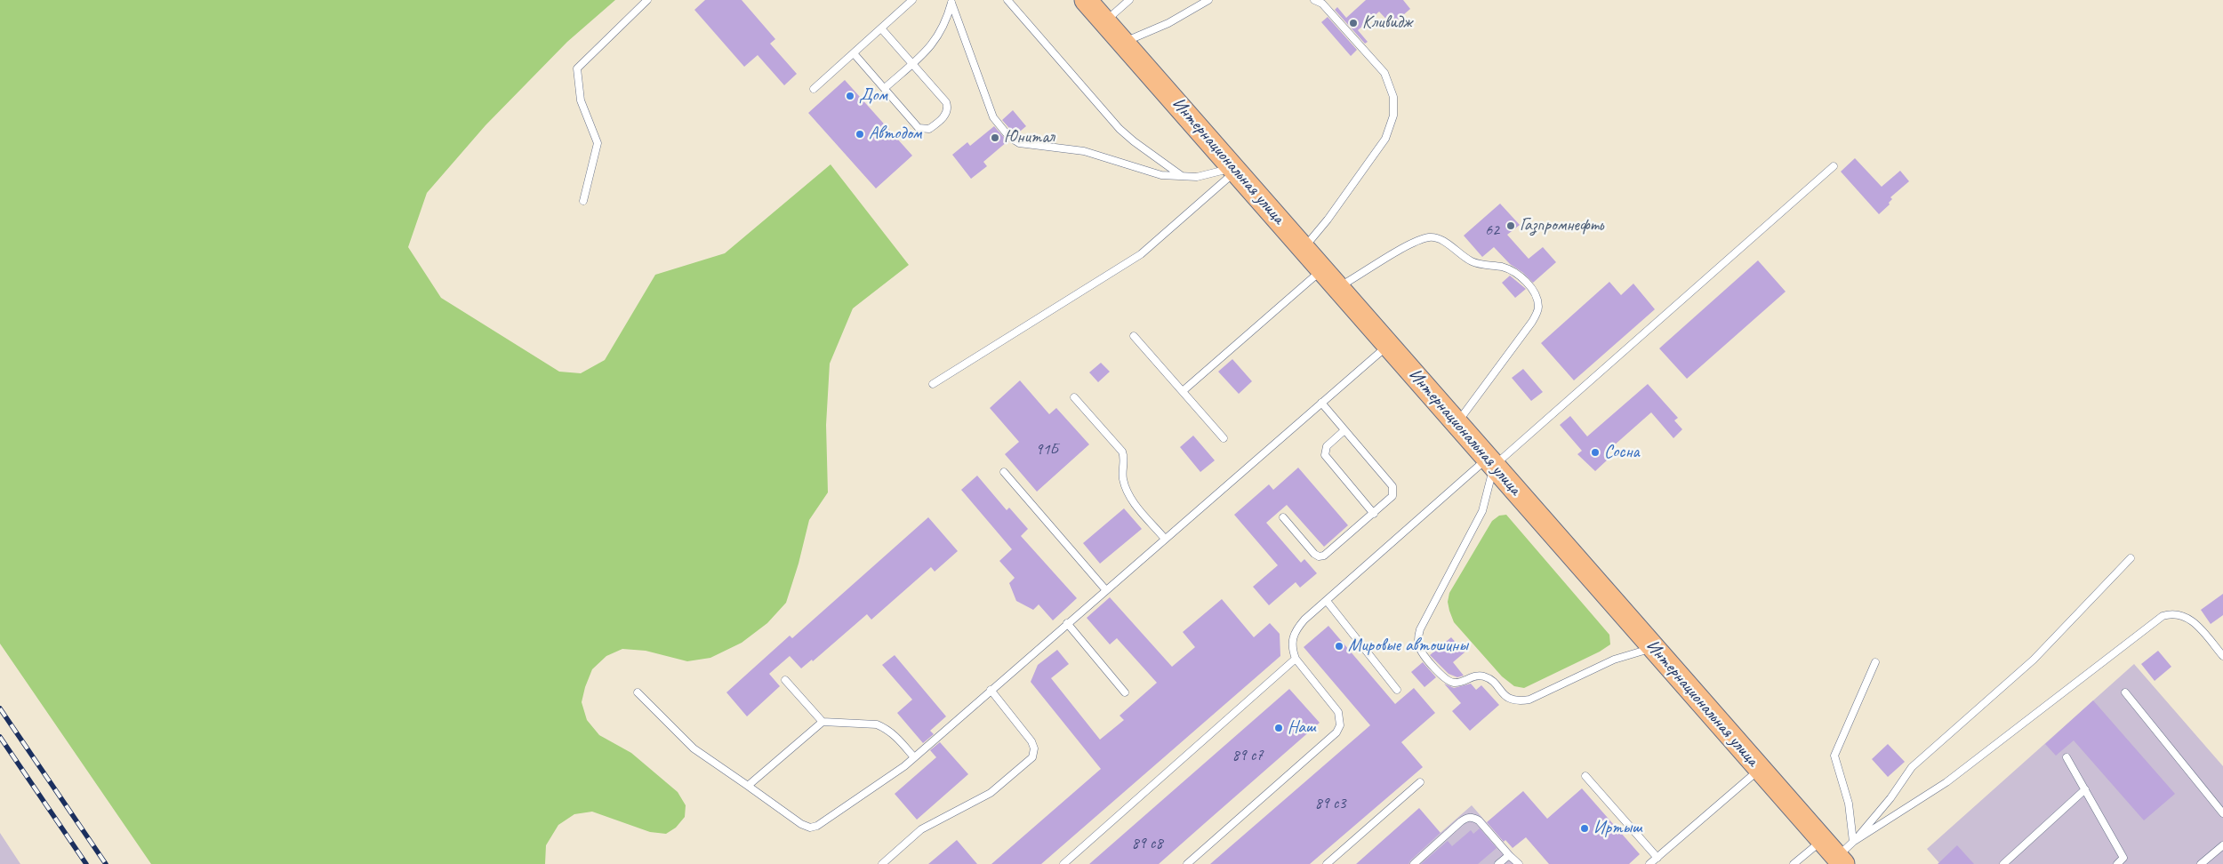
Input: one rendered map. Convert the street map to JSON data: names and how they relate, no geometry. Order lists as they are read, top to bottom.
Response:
{
  "streets": {
    "main road": ["Интернациональная улица"]
  },
  "places": [
    "Кливидж",
    "Дом",
    "Автодом",
    "Юнитал",
    "Газпромнефть",
    "Сосна",
    "Мировые автошины",
    "Наш",
    "Иртыш"
  ],
  "house_numbers": [
    "62",
    "91Б",
    "89 с7",
    "89 с3",
    "89 с8"
  ]
}
